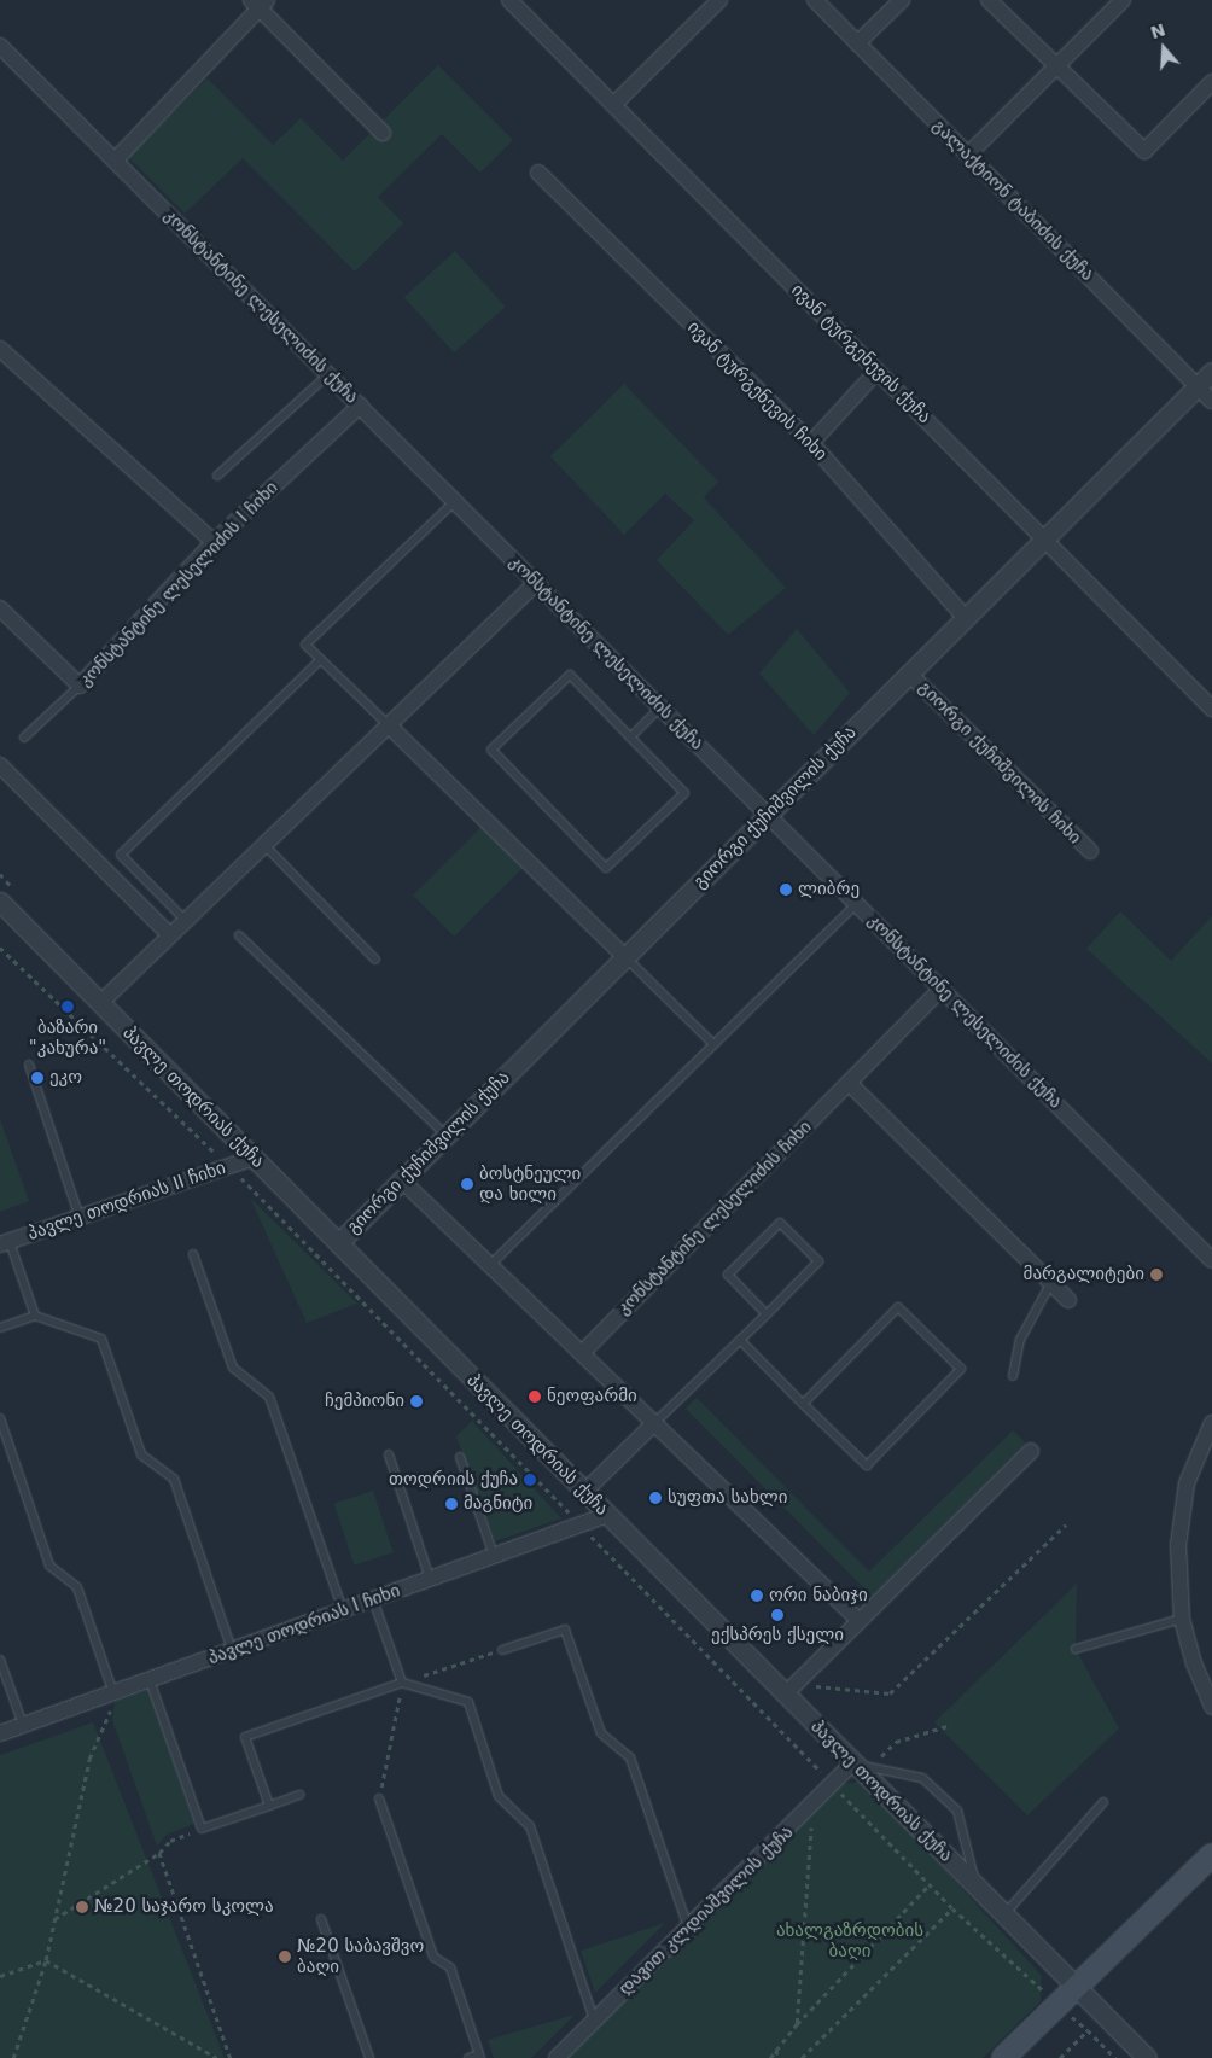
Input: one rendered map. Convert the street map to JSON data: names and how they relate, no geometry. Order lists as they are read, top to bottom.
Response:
{
  "streets": {
    "street": [
      "გალაქტიონ ტაბიძის ქუჩა",
      "კონსტანტინე ლესელიძის ქუჩა",
      "ივან ტურგენევის ქუჩა",
      "ივან ტურგენევის ჩიხი",
      "კონსტანტინე ლესელიძის I ჩიხი",
      "გიორგი ქუჩიშვილის ჩიხი",
      "გიორგი ქუჩიშვილის ქუჩა",
      "პავლე თოდრიას ქუჩა",
      "პავლე თოდრიას II ჩიხი",
      "კონსტანტინე ლესელიძის ჩიხი",
      "პავლე თოდრიას I ჩიხი",
      "დავით კლდიაშვილის ქუჩა"
    ]
  },
  "crossings": [
    ["გალაქტიონ ტაბიძის ქუჩა", "გიორგი ქუჩიშვილის ქუჩა"],
    ["კონსტანტინე ლესელიძის ქუჩა", "კონსტანტინე ლესელიძის I ჩიხი"],
    ["კონსტანტინე ლესელიძის ქუჩა", "გიორგი ქუჩიშვილის ქუჩა"],
    ["კონსტანტინე ლესელიძის ქუჩა", "კონსტანტინე ლესელიძის ჩიხი"],
    ["ივან ტურგენევის ქუჩა", "გიორგი ქუჩიშვილის ქუჩა"],
    ["ივან ტურგენევის ჩიხი", "გიორგი ქუჩიშვილის ქუჩა"],
    ["გიორგი ქუჩიშვილის ჩიხი", "გიორგი ქუჩიშვილის ქუჩა"],
    ["გიორგი ქუჩიშვილის ქუჩა", "პავლე თოდრიას ქუჩა"],
    ["პავლე თოდრიას ქუჩა", "პავლე თოდრიას II ჩიხი"],
    ["პავლე თოდრიას ქუჩა", "პავლე თოდრიას I ჩიხი"],
    ["პავლე თოდრიას ქუჩა", "დავით კლდიაშვილის ქუჩა"]
  ],
  "parks": ["ახალგაზრდობის ბაღი"],
  "places": [
    "ლიბრე",
    "ბაზარი \"კახურა\"",
    "ეკო",
    "ბოსტნეული და ხილი",
    "მარგალიტები",
    "ნეოფარმი",
    "ჩემპიონი",
    "თოდრიის ქუჩა",
    "სუფთა სახლი",
    "მაგნიტი",
    "ორი ნაბიჯი",
    "ექსპრეს ქსელი",
    "№20 საჯარო სკოლა",
    "№20 საბავშვო ბაღი"
  ],
  "north": "top"
}
